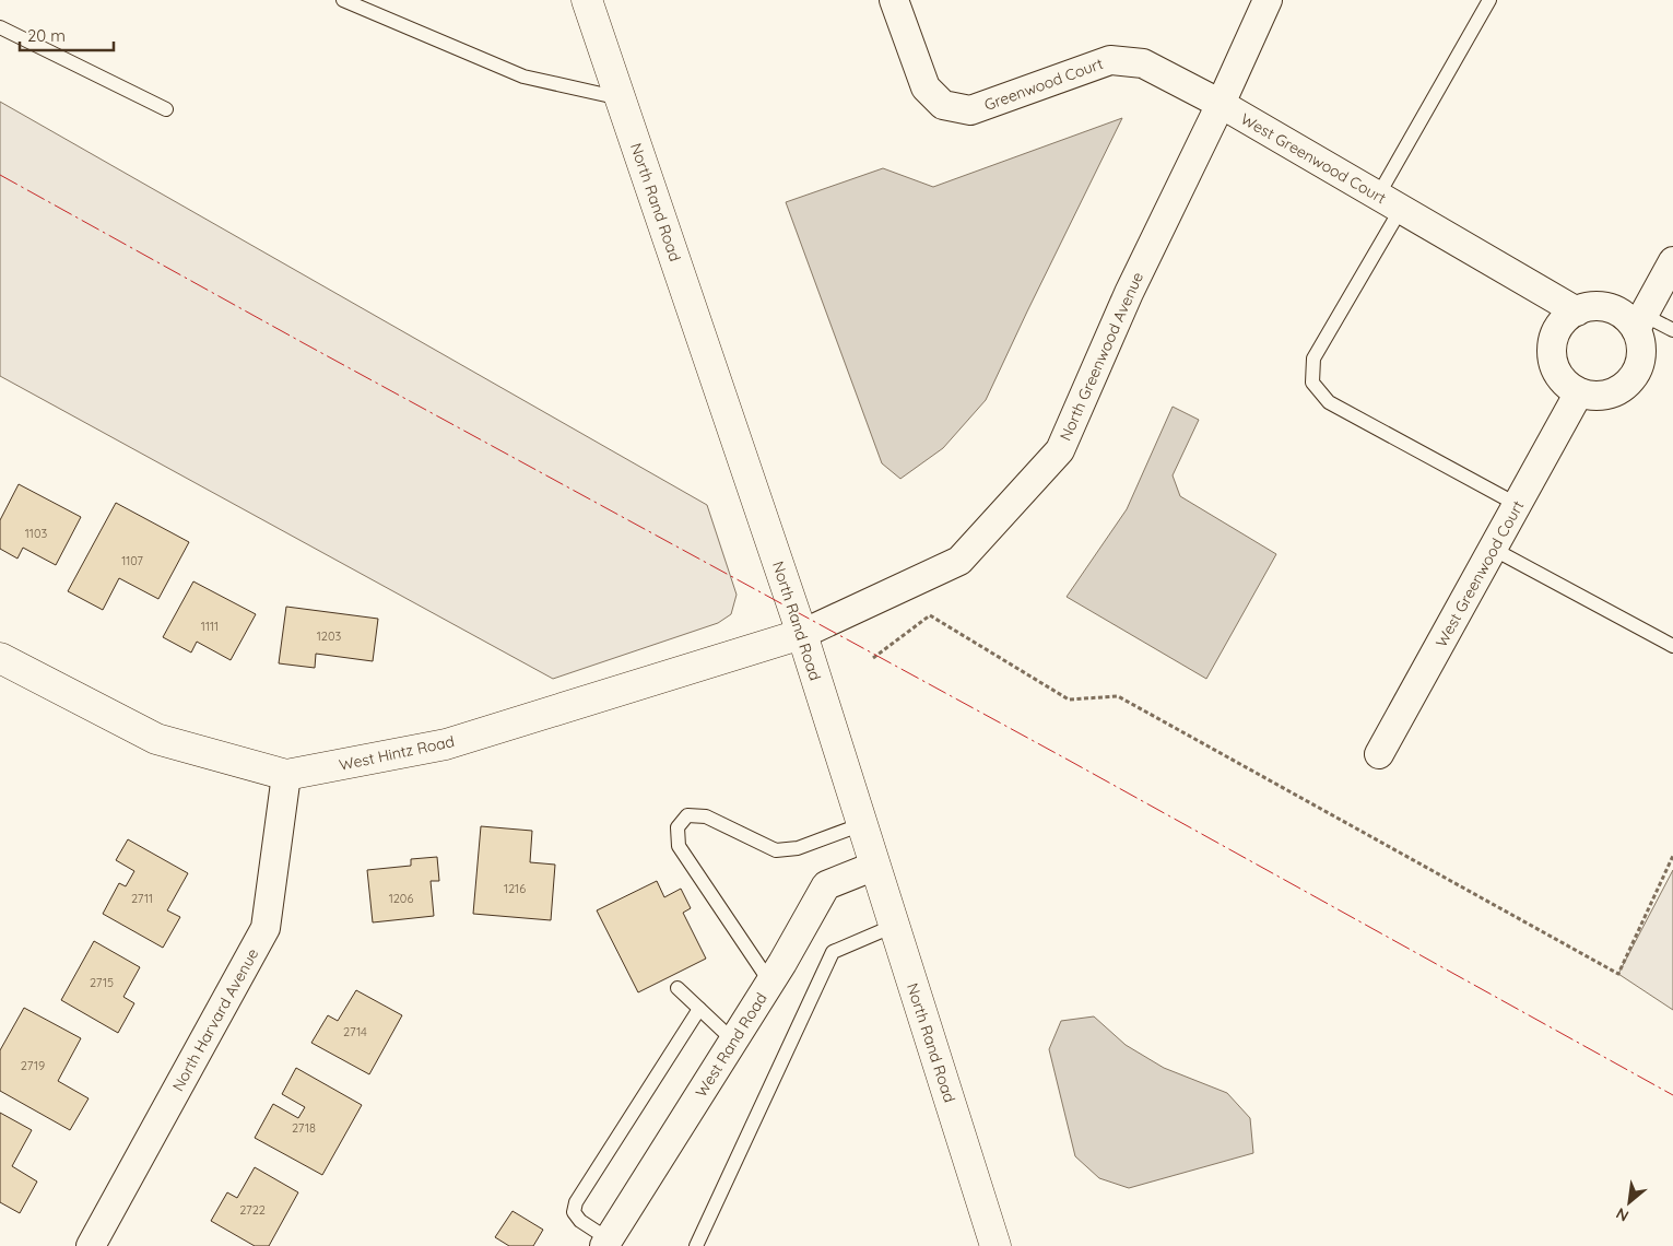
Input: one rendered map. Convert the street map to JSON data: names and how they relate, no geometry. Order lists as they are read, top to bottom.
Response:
{
  "streets": {
    "main road": ["North Rand Road", "West Hintz Road"],
    "street": [
      "Greenwood Court",
      "West Greenwood Court",
      "North Greenwood Avenue",
      "North Harvard Avenue",
      "West Rand Road"
    ]
  },
  "crossings": [
    ["Greenwood Court", "West Greenwood Court"],
    ["Greenwood Court", "North Greenwood Avenue"],
    ["West Greenwood Court", "North Greenwood Avenue"],
    ["North Rand Road", "North Greenwood Avenue"],
    ["North Rand Road", "West Hintz Road"],
    ["North Rand Road", "West Rand Road"],
    ["North Greenwood Avenue", "West Hintz Road"],
    ["West Hintz Road", "North Harvard Avenue"]
  ],
  "house_numbers": [
    "1103",
    "1107",
    "1111",
    "1203",
    "1216",
    "2711",
    "1206",
    "2715",
    "2714",
    "2719",
    "2718",
    "2722"
  ],
  "scale_bar": "20 m",
  "north": "bottom left"
}
